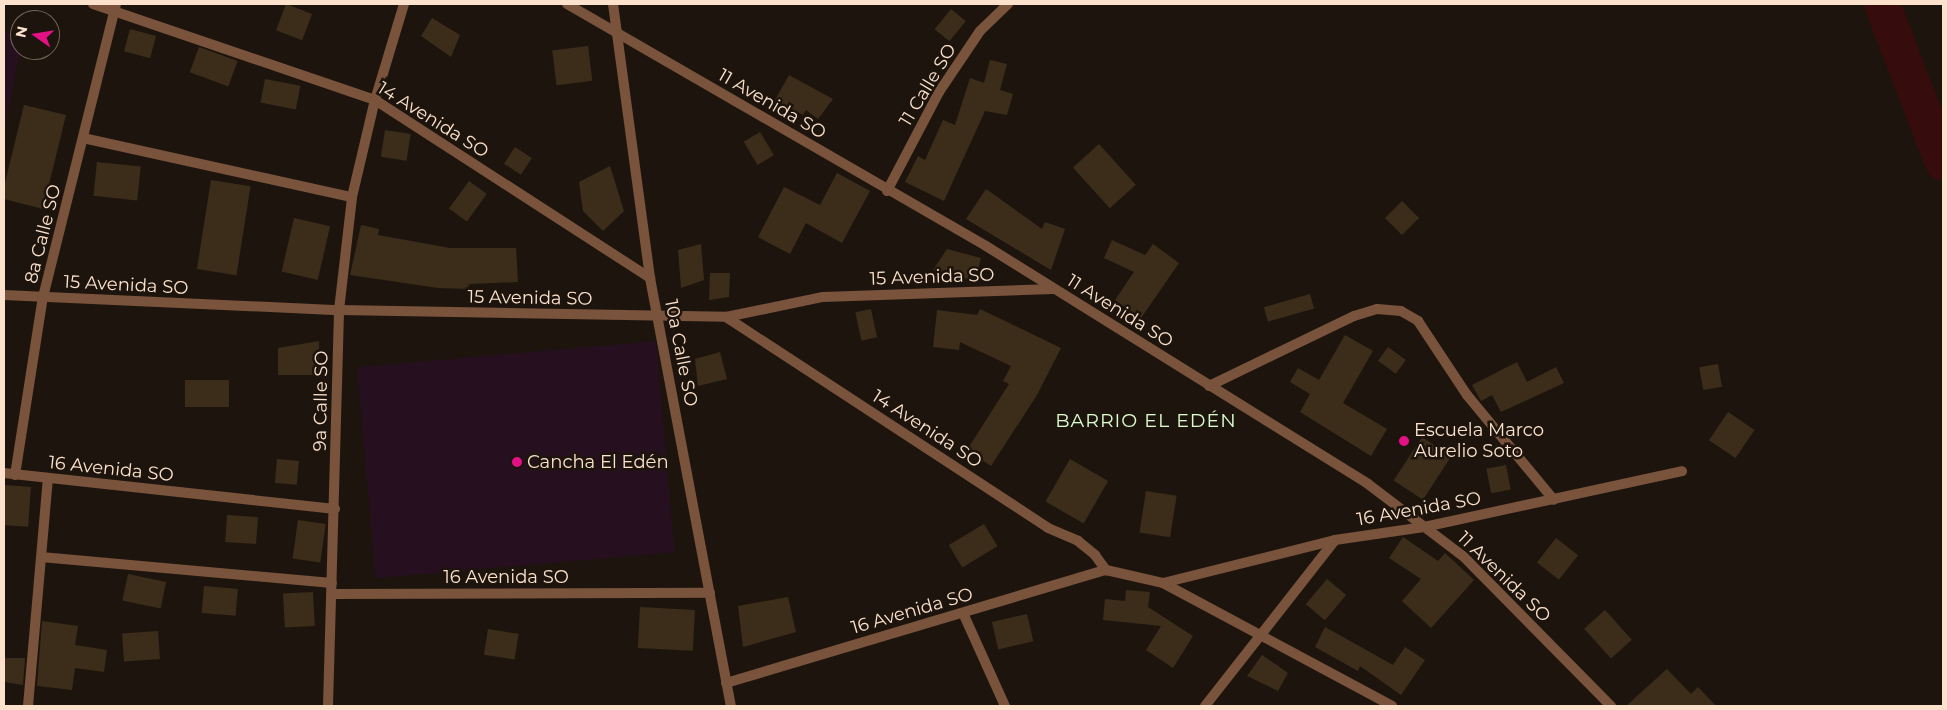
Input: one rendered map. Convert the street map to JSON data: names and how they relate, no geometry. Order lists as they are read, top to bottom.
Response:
{
  "streets": {
    "street": [
      "11 Calle SO",
      "11 Avenida SO",
      "14 Avenida SO",
      "8a Calle SO",
      "15 Avenida SO",
      "10a Calle SO",
      "9a Calle SO",
      "16 Avenida SO"
    ]
  },
  "crossings": [
    ["11 Calle SO", "11 Avenida SO"],
    ["11 Avenida SO", "15 Avenida SO"],
    ["11 Avenida SO", "10a Calle SO"],
    ["11 Avenida SO", "16 Avenida SO"],
    ["14 Avenida SO", "8a Calle SO"],
    ["14 Avenida SO", "15 Avenida SO"],
    ["14 Avenida SO", "10a Calle SO"],
    ["14 Avenida SO", "9a Calle SO"],
    ["14 Avenida SO", "16 Avenida SO"],
    ["8a Calle SO", "15 Avenida SO"],
    ["8a Calle SO", "16 Avenida SO"],
    ["15 Avenida SO", "10a Calle SO"],
    ["15 Avenida SO", "9a Calle SO"],
    ["10a Calle SO", "16 Avenida SO"],
    ["9a Calle SO", "16 Avenida SO"]
  ],
  "districts": ["BARRIO EL EDÉN"],
  "places": ["Escuela Marco Aurelio Soto", "Cancha El Edén"],
  "north": "left"
}
